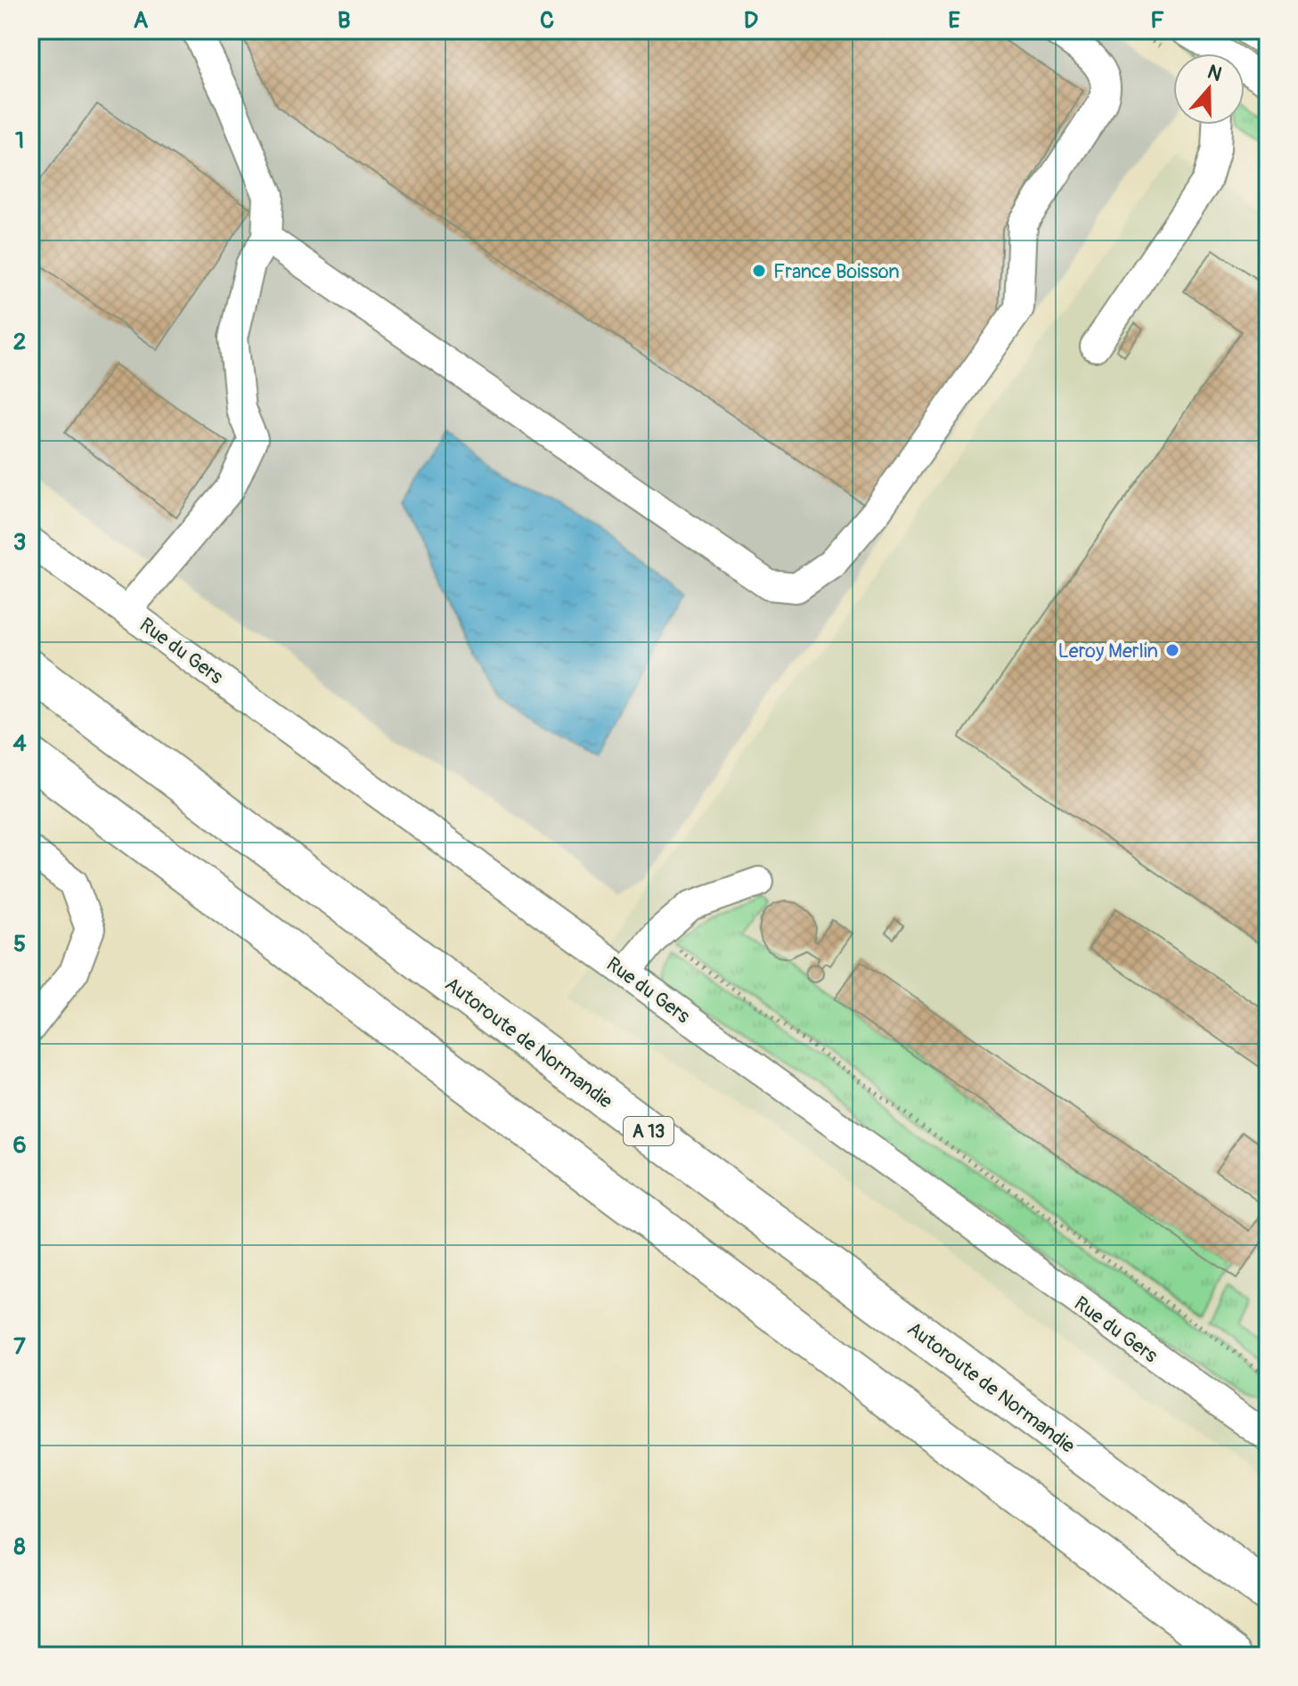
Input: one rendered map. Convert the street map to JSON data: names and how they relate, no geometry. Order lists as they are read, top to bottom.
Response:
{
  "streets": {
    "highway": ["Autoroute de Normandie", "A 13"],
    "street": ["Rue du Gers"]
  },
  "places": ["France Boisson", "Leroy Merlin"],
  "north": "top",
  "grid": {
    "columns": [
      "A",
      "B",
      "C",
      "D",
      "E",
      "F"
    ],
    "rows": [
      "1",
      "2",
      "3",
      "4",
      "5",
      "6",
      "7",
      "8"
    ]
  }
}
